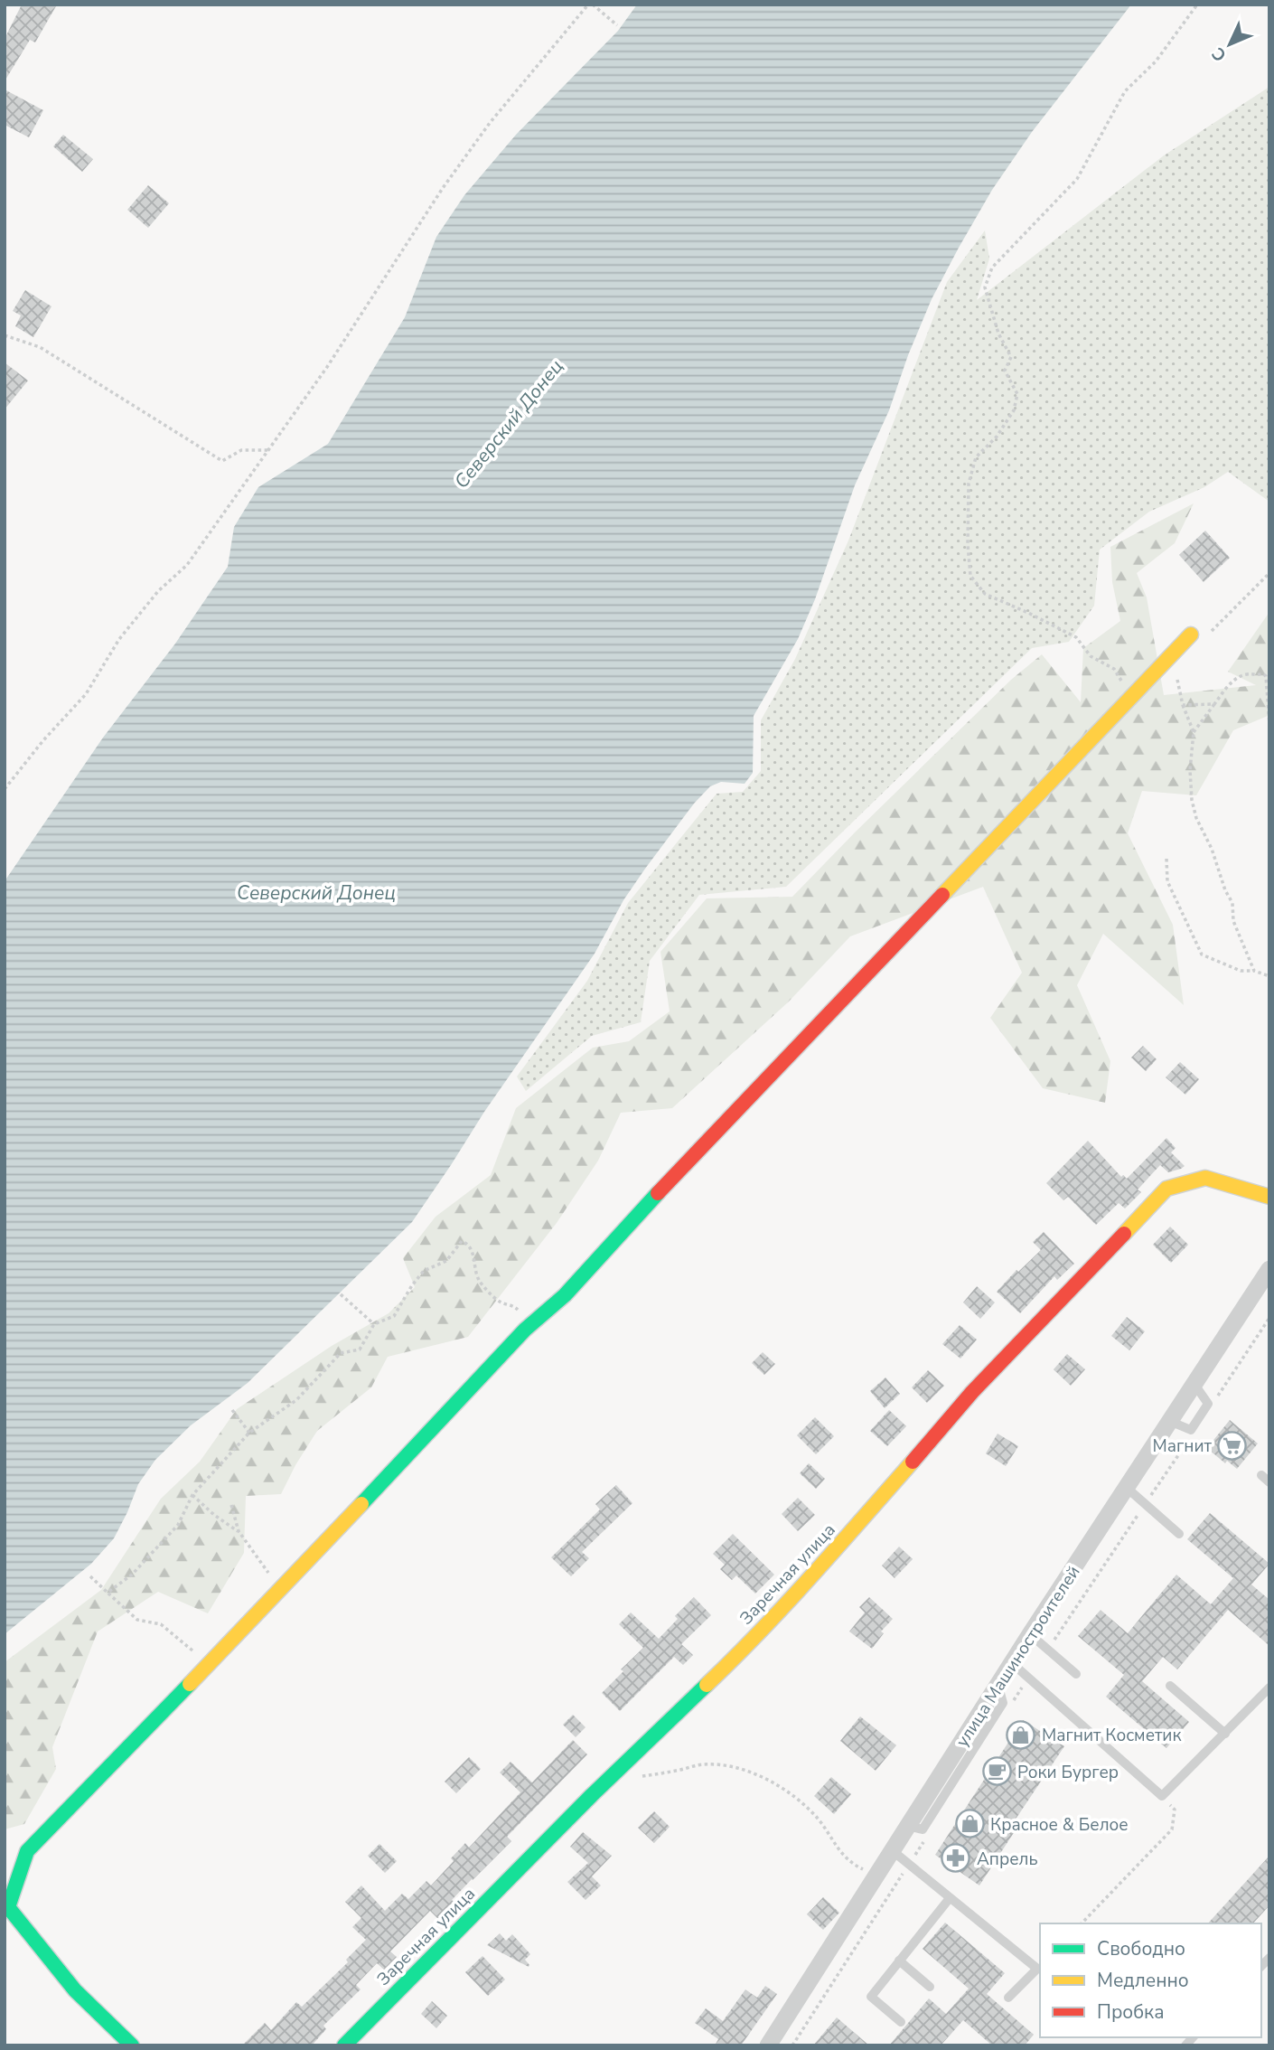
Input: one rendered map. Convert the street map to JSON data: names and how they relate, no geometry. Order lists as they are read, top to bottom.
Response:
{
  "streets": {
    "street": ["Заречная улица", "улица Машиностроителей"]
  },
  "water": ["Северский Донец"],
  "places": {
    "supermarket": ["Магнит"],
    "shop": ["Магнит Косметик", "Красное & Белое"],
    "cafe": ["Роки Бургер"],
    "pharmacy": ["Апрель"]
  },
  "legend": ["Свободно", "Медленно", "Пробка"],
  "north": "bottom left"
}
